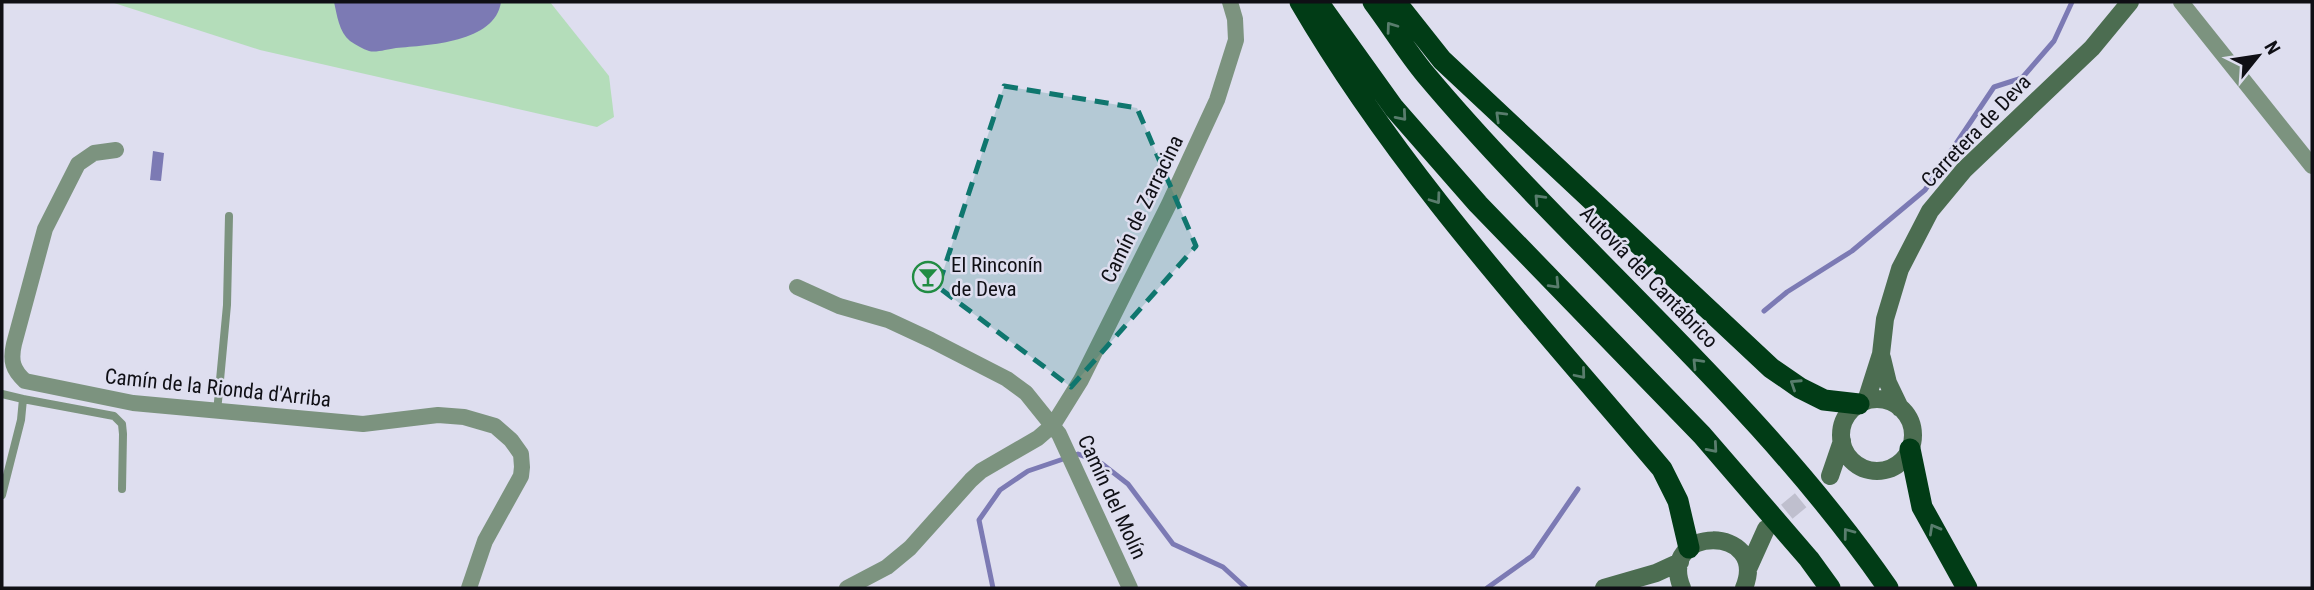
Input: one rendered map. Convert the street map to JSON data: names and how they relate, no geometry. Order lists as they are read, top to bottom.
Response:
{
  "streets": {
    "highway": ["Autovía del Cantábrico"],
    "street": [
      "Carretera de Deva",
      "Camín de Zarracina",
      "Camín de la Rionda d'Arriba",
      "Camín del Molín"
    ]
  },
  "crossings": [
    ["Camín de Zarracina", "Camín del Molín"]
  ],
  "places": {
    "bar": ["El Rinconín de Deva"]
  },
  "north": "top right"
}
